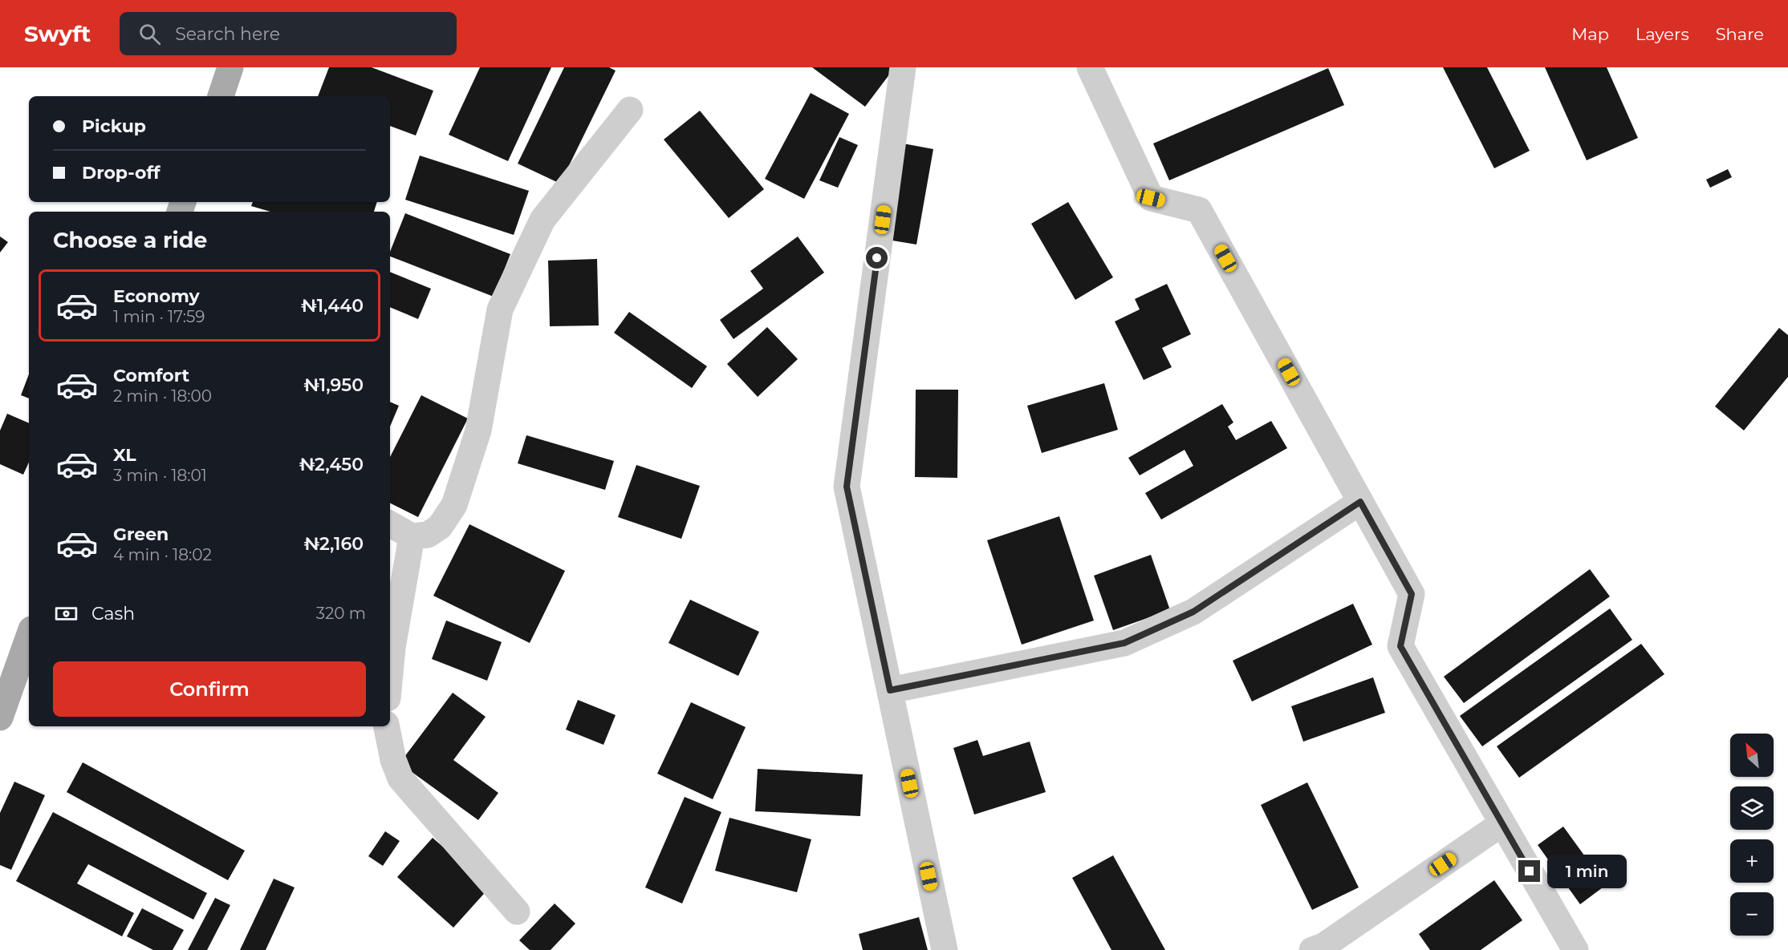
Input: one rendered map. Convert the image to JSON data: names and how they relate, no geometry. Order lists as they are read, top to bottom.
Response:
{
  "north": "top left",
  "page": {
    "header": "Swyft",
    "search": "Search here",
    "nav": ["Map", "Layers", "Share"],
    "banner": ["Pickup", "Drop-off"],
    "heading": "Choose a ride",
    "list": [
      {
        "name": "Economy",
        "note": "1 min · 17:59",
        "value": "₦1,440"
      },
      {
        "name": "Comfort",
        "note": "2 min · 18:00",
        "value": "₦1,950"
      },
      {
        "name": "XL",
        "note": "3 min · 18:01",
        "value": "₦2,450"
      },
      {
        "name": "Green",
        "note": "4 min · 18:02",
        "value": "₦2,160"
      }
    ],
    "pay": ["Cash", "320 m"],
    "buttons": "Confirm",
    "map_buttons": ["+", "−"],
    "bubble": "1 min"
  }
}
